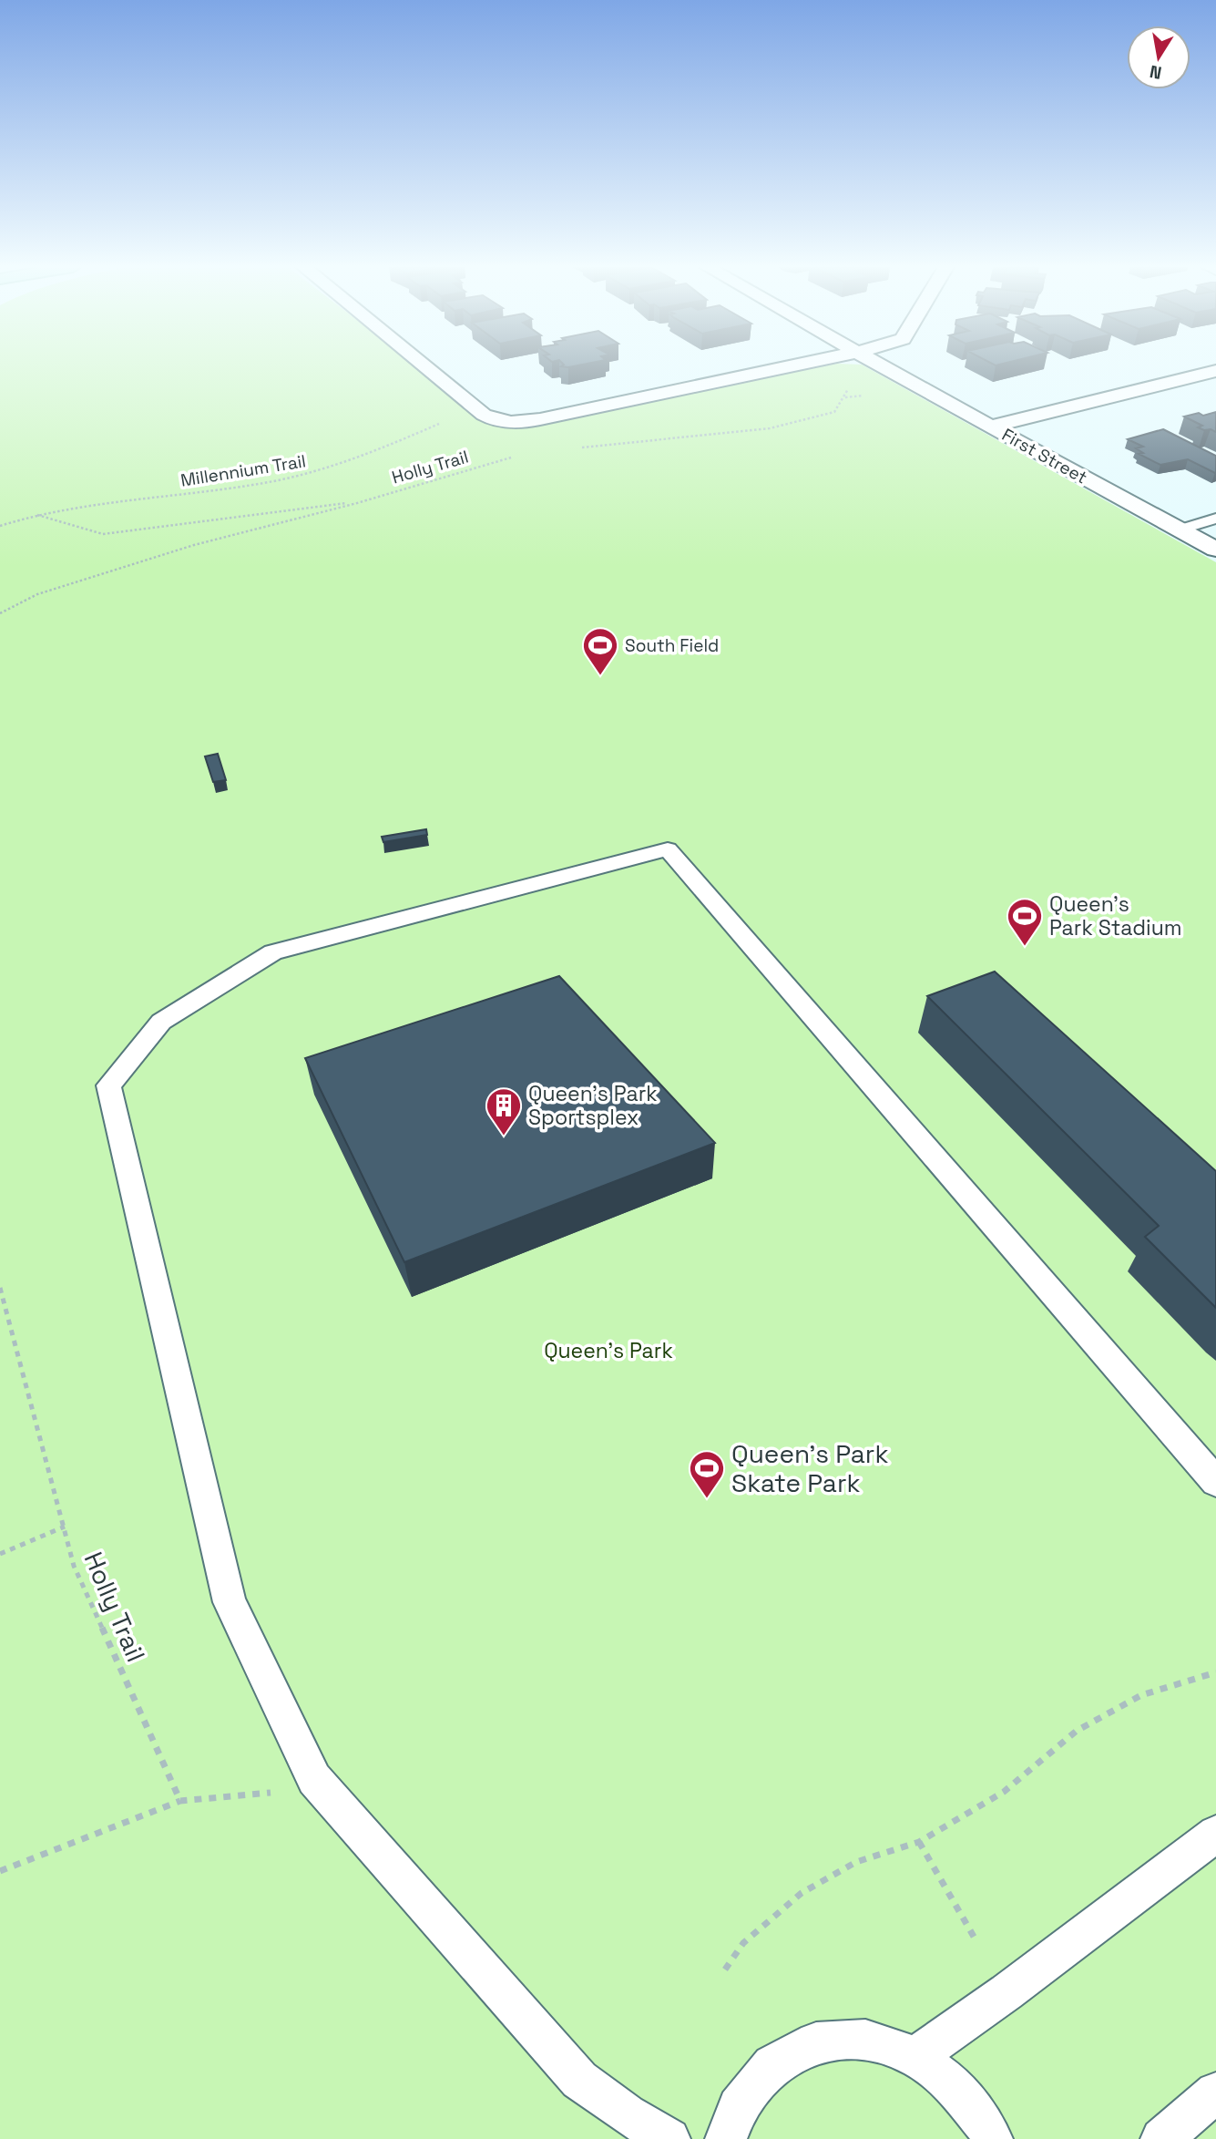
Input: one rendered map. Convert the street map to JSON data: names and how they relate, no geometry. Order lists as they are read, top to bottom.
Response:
{
  "streets": {
    "street": ["First Street"],
    "path": ["Holly Trail", "Millennium Trail"]
  },
  "parks": ["Queen's Park"],
  "places": {
    "sports": ["South Field", "Queen's Park Stadium", "Queen's Park Skate Park"],
    "building": ["Queen's Park Sportsplex"]
  },
  "north": "bottom"
}
